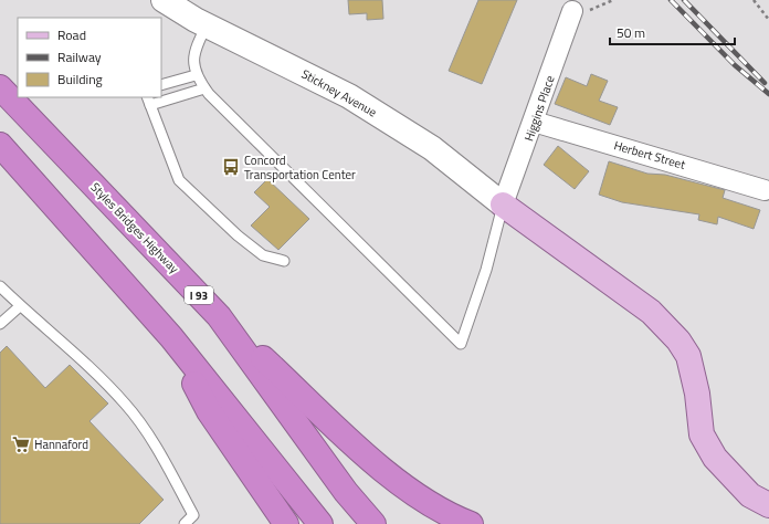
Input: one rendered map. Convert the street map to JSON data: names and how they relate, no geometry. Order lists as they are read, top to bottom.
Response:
{
  "streets": {
    "highway": ["Styles Bridges Highway", "I 93"],
    "street": ["Stickney Avenue", "Higgins Place", "Herbert Street"]
  },
  "crossings": [
    ["Stickney Avenue", "Higgins Place"],
    ["Higgins Place", "Herbert Street"]
  ],
  "places": {
    "bus stop": ["Concord Transportation Center"],
    "supermarket": ["Hannaford"]
  },
  "legend": ["Road", "Railway", "Building"],
  "scale_bar": "50 m"
}
